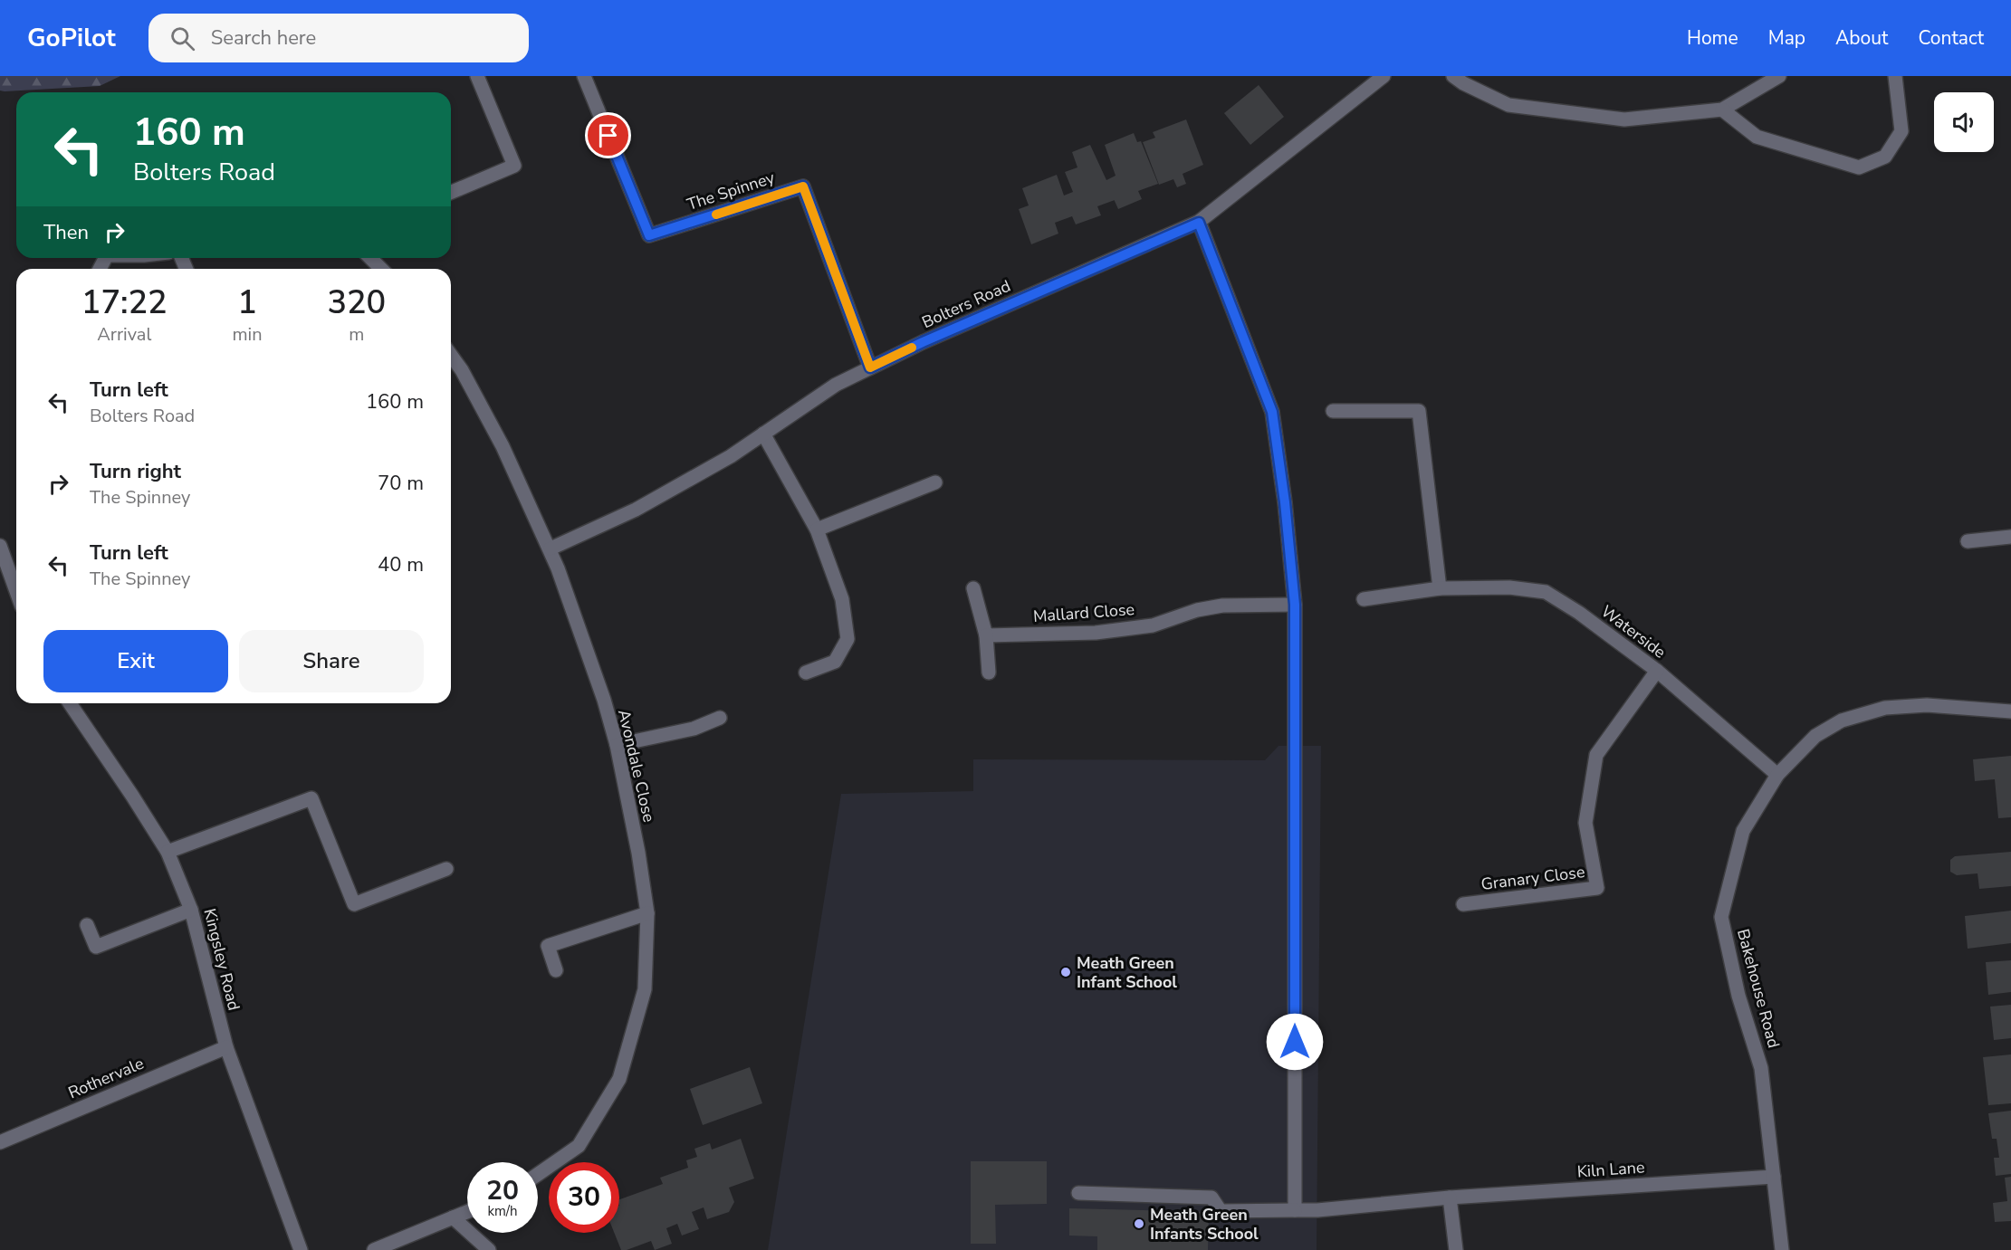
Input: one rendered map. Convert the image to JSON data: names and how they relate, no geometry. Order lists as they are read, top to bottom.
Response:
{
  "streets": {
    "street": [
      "The Spinney",
      "Bolters Road",
      "Mallard Close",
      "Waterside",
      "Avondale Close",
      "Granary Close",
      "Kingsley Road",
      "Bakehouse Road",
      "Rothervale",
      "Kiln Lane"
    ]
  },
  "crossings": [
    ["The Spinney", "Bolters Road"],
    ["Bolters Road", "Avondale Close"],
    ["Waterside", "Granary Close"],
    ["Waterside", "Bakehouse Road"],
    ["Kingsley Road", "Rothervale"],
    ["Bakehouse Road", "Kiln Lane"]
  ],
  "places": ["Meath Green Infant School", "Meath Green Infants School"],
  "page": {
    "header": "GoPilot",
    "search": "Search here",
    "nav": [
      "Home",
      "Map",
      "About",
      "Contact"
    ],
    "turn": ["160 m", "Bolters Road"],
    "then": "Then",
    "eta": [
      "17:22",
      "Arrival",
      "1",
      "min",
      "320",
      "m"
    ],
    "list": [
      {
        "name": "Turn left",
        "note": "Bolters Road",
        "value": "160 m"
      },
      {
        "name": "Turn right",
        "note": "The Spinney",
        "value": "70 m"
      },
      {
        "name": "Turn left",
        "note": "The Spinney",
        "value": "40 m"
      }
    ],
    "buttons": ["Exit", "Share"],
    "speed": "20 km/h",
    "limit": "30"
  }
}
